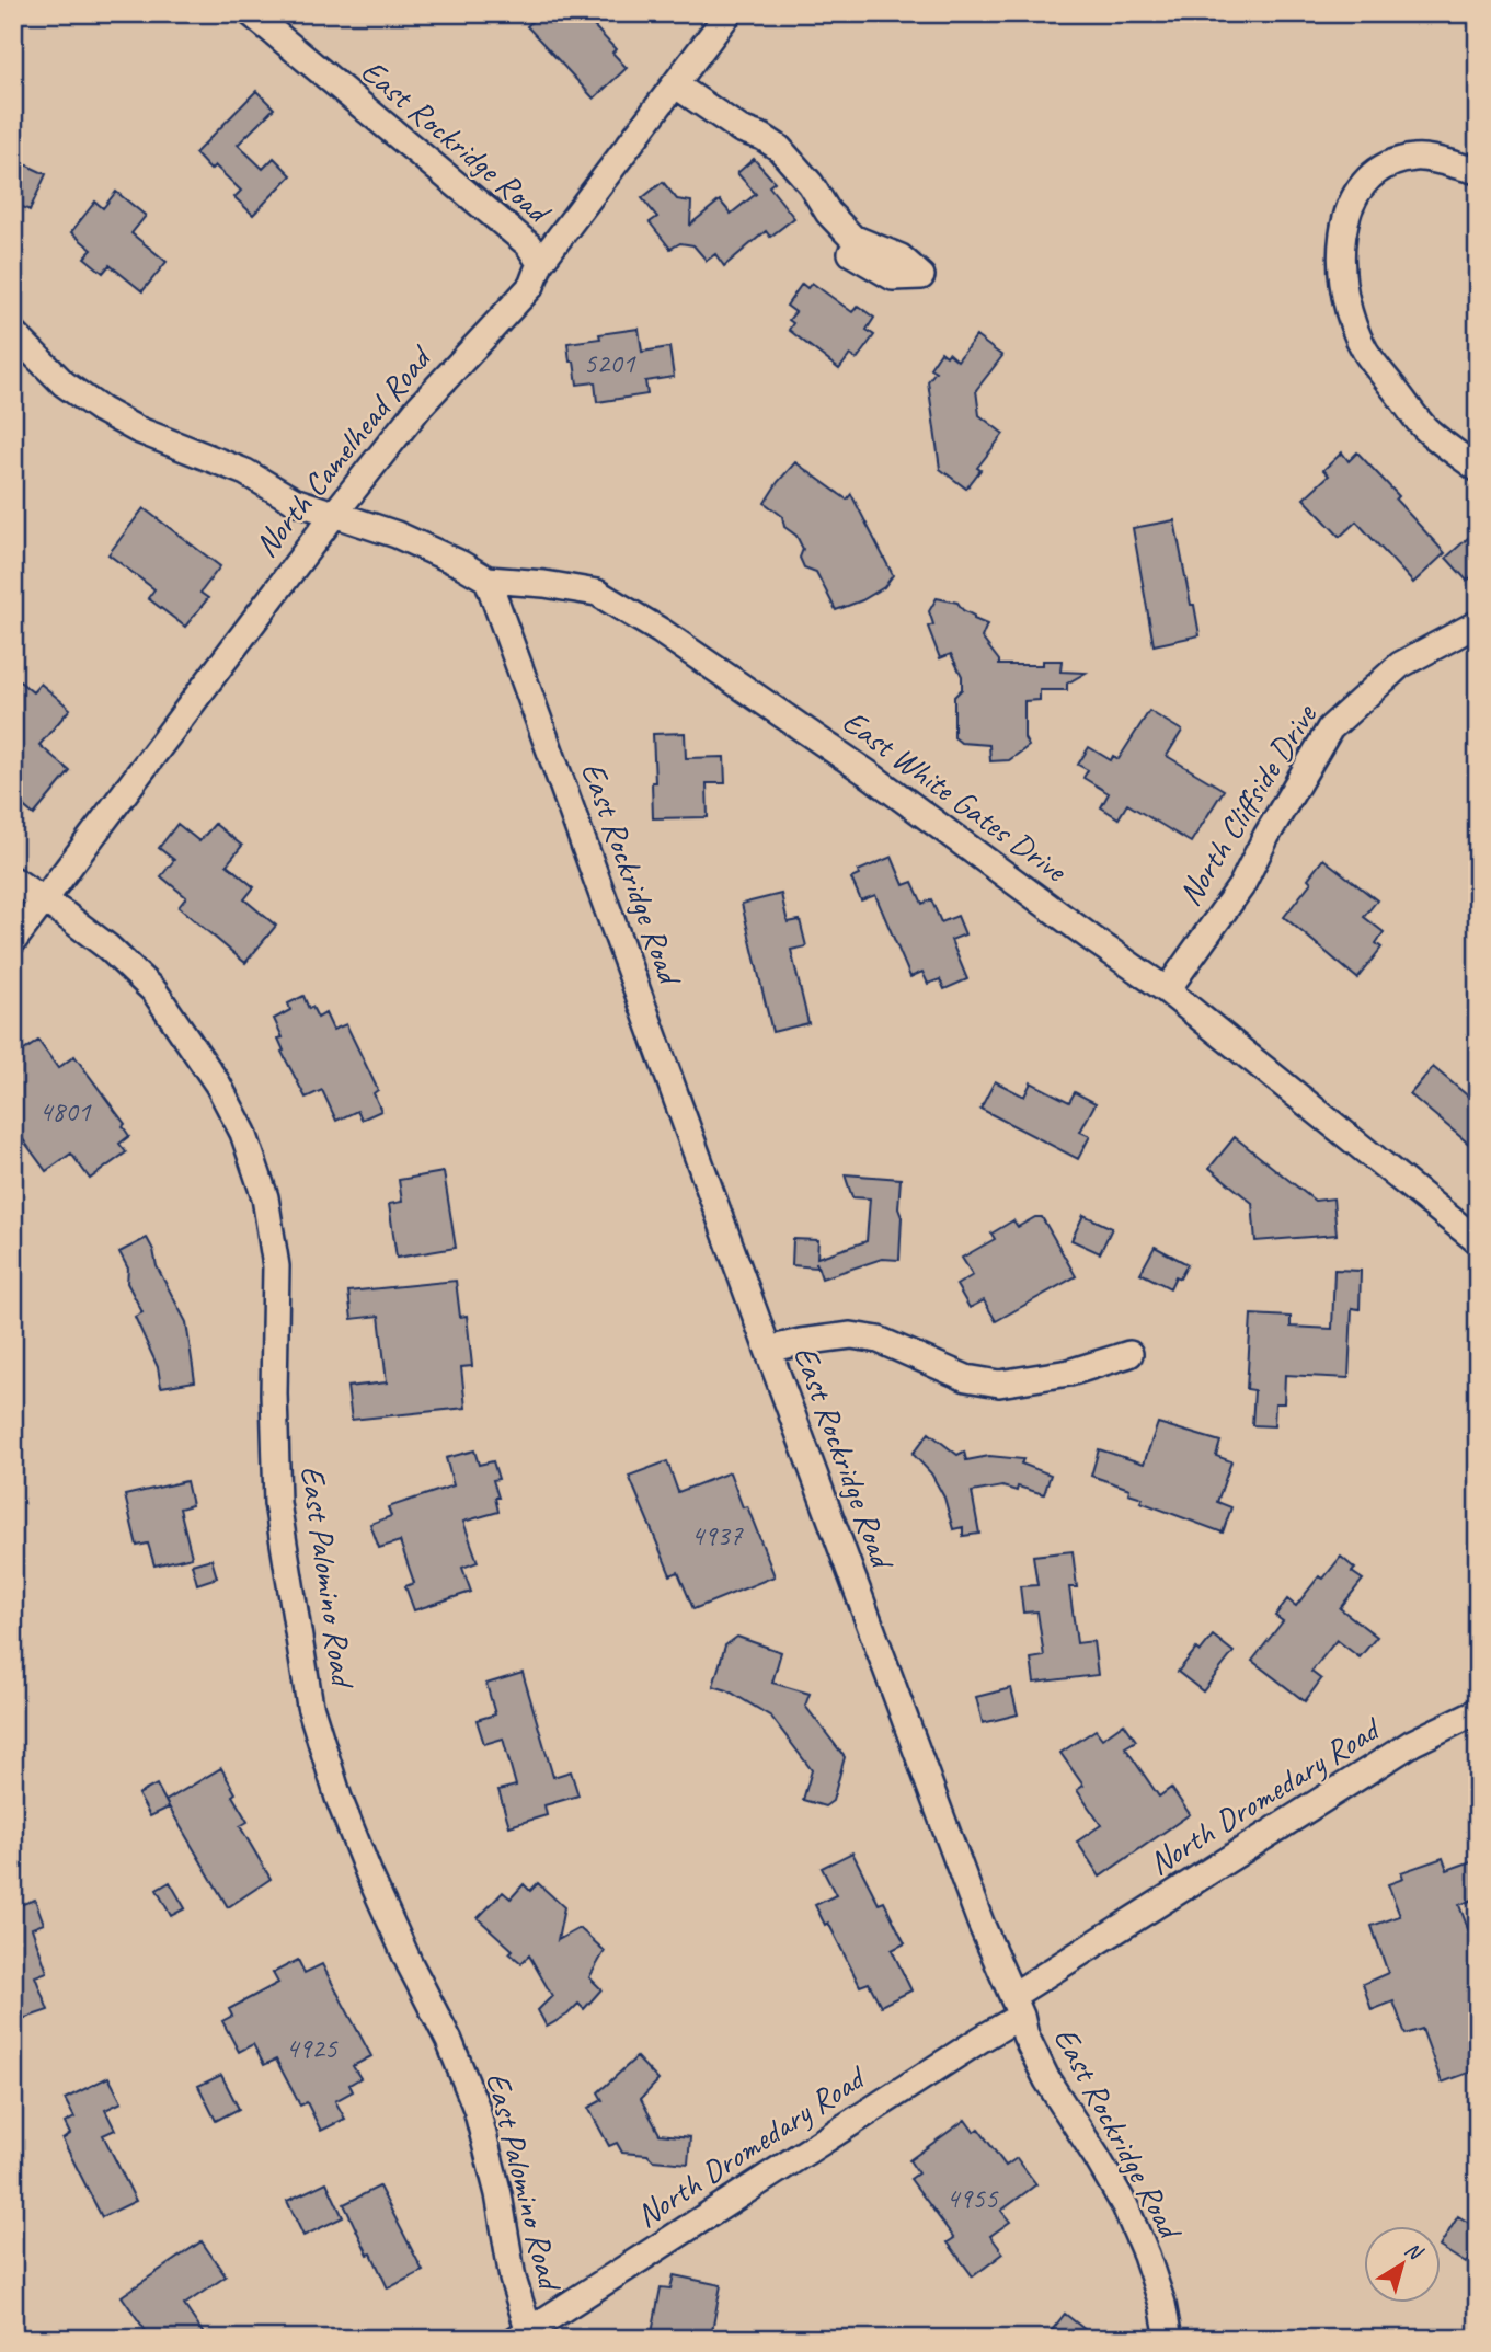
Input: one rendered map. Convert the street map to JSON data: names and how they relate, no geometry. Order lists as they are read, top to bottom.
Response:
{
  "streets": {
    "street": [
      "East Rockridge Road",
      "North Camelhead Road",
      "East White Gates Drive",
      "North Cliffside Drive",
      "East Palomino Road",
      "North Dromedary Road"
    ]
  },
  "crossings": [
    ["East Rockridge Road", "North Camelhead Road"],
    ["East Rockridge Road", "East White Gates Drive"],
    ["East Rockridge Road", "North Dromedary Road"],
    ["North Camelhead Road", "East White Gates Drive"],
    ["North Camelhead Road", "East Palomino Road"],
    ["East White Gates Drive", "North Cliffside Drive"],
    ["East Palomino Road", "North Dromedary Road"]
  ],
  "house_numbers": [
    "5201",
    "4801",
    "4937",
    "4925",
    "4955"
  ],
  "north": "top right"
}
